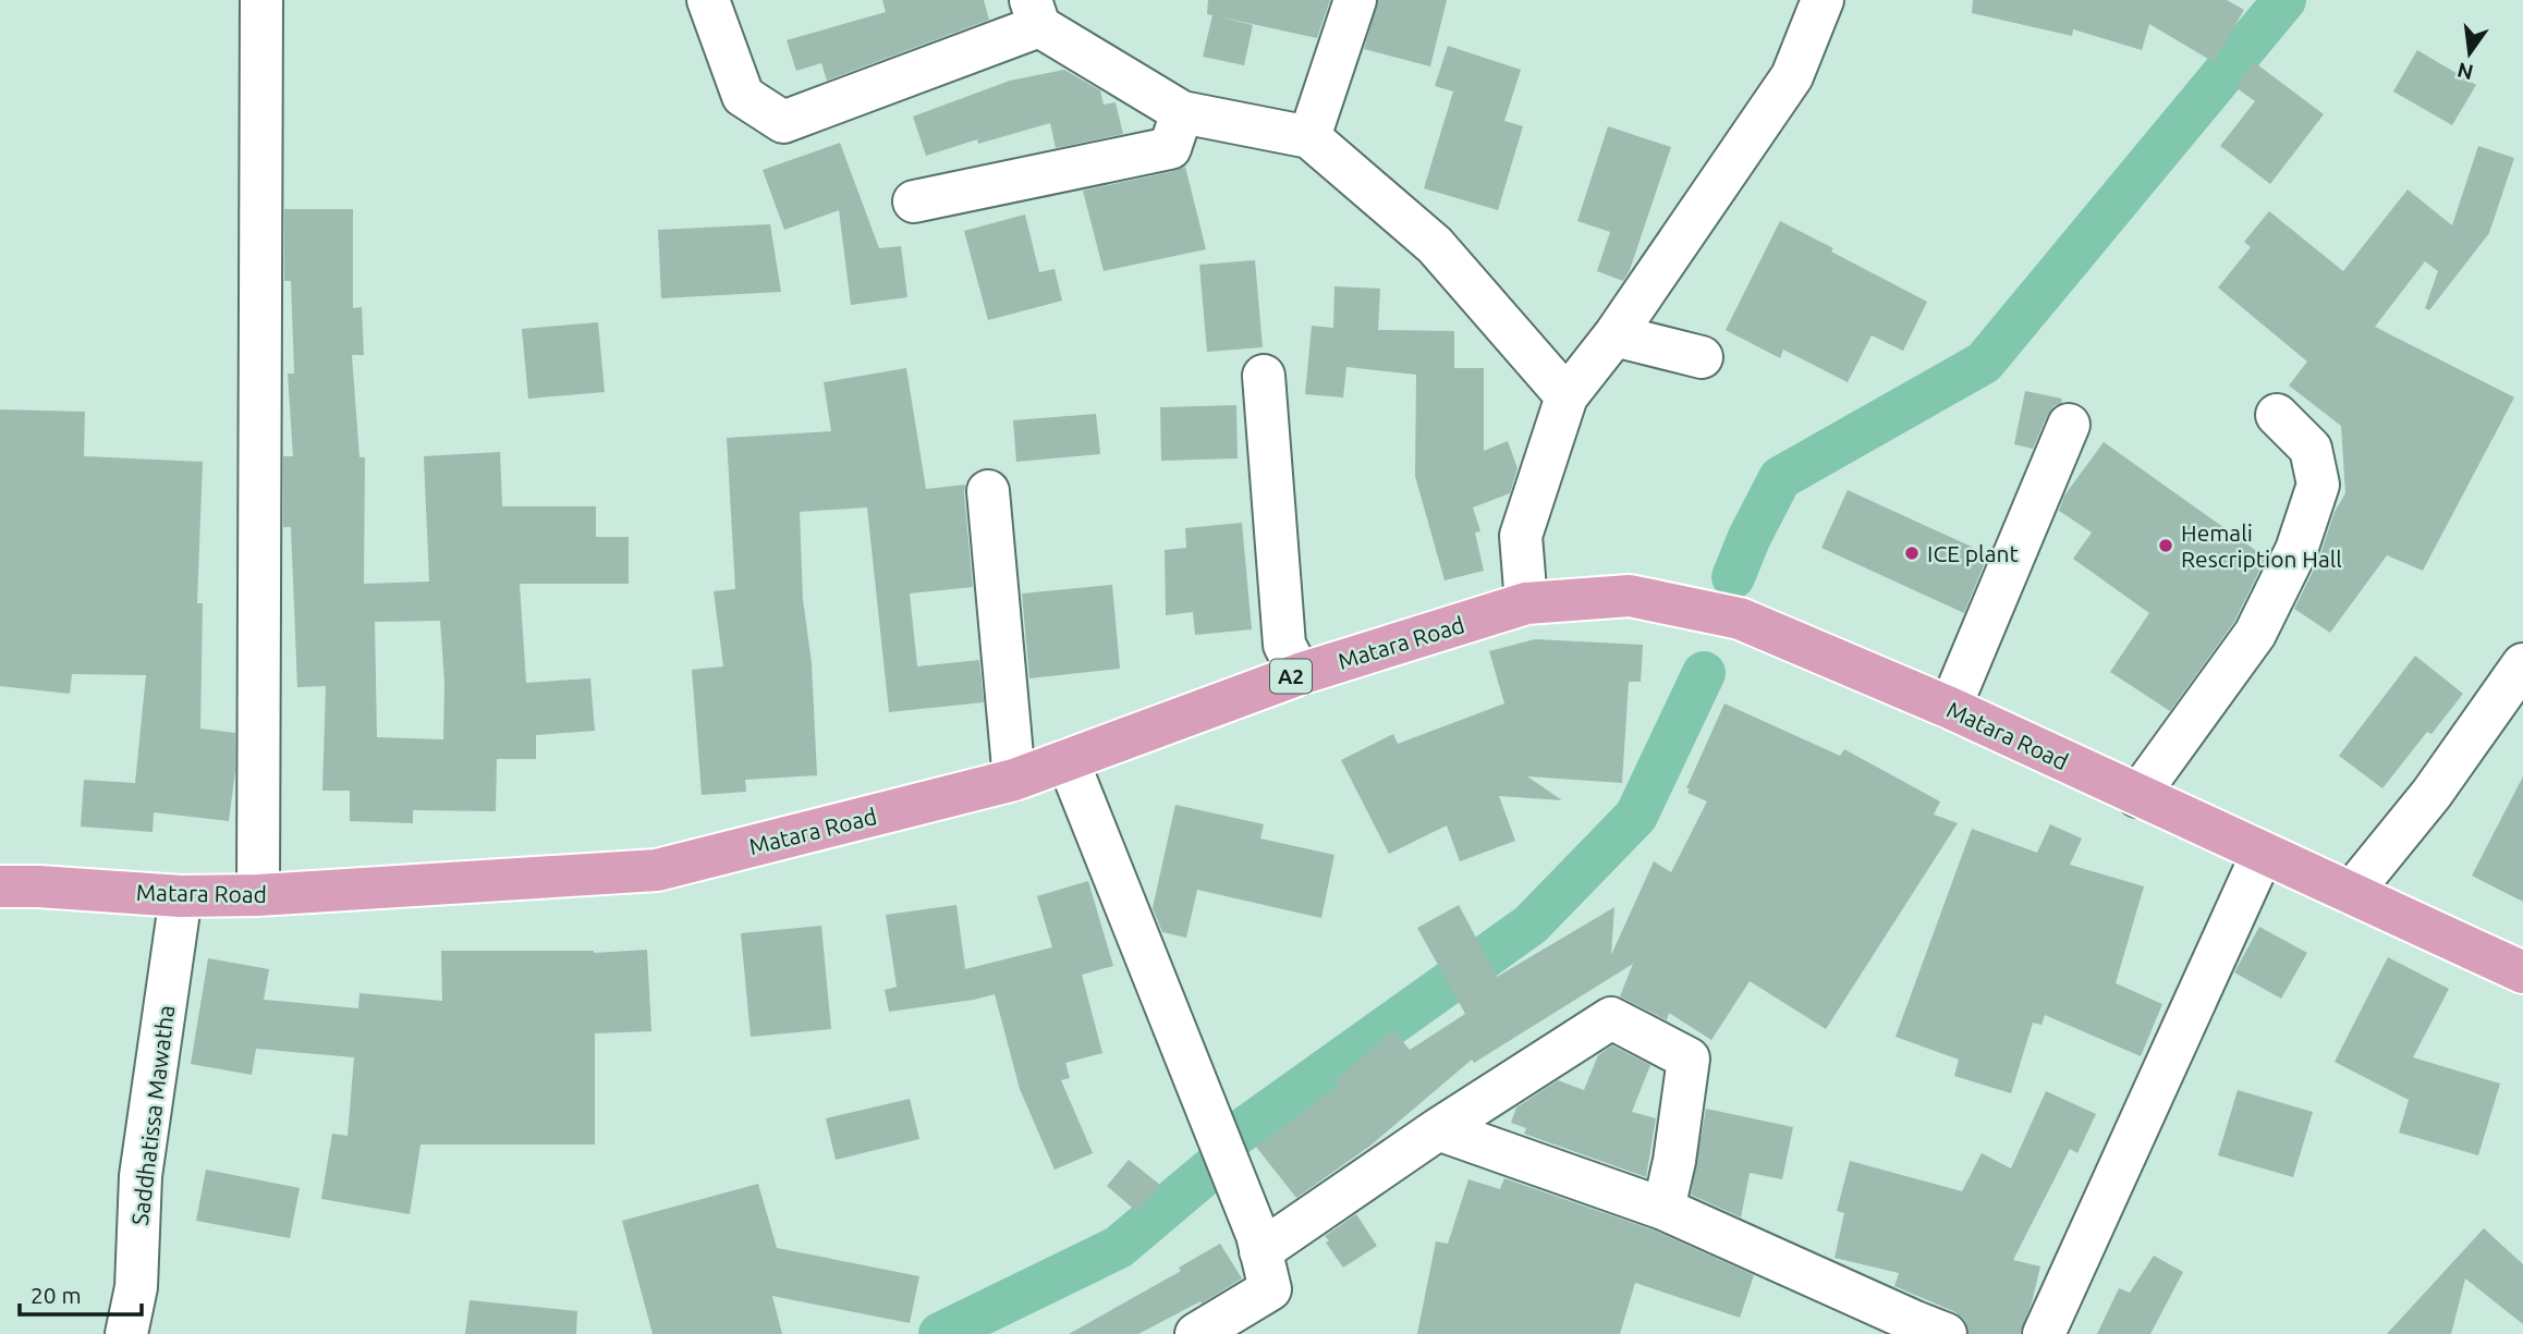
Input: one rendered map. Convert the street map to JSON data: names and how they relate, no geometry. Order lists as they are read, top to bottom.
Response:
{
  "streets": {
    "highway": ["Matara Road", "A2"],
    "street": ["Saddhatissa Mawatha"]
  },
  "crossings": [
    ["Matara Road", "Saddhatissa Mawatha"]
  ],
  "places": ["Hemali Rescription Hall", "ICE plant"],
  "scale_bar": "20 m",
  "north": "bottom"
}
